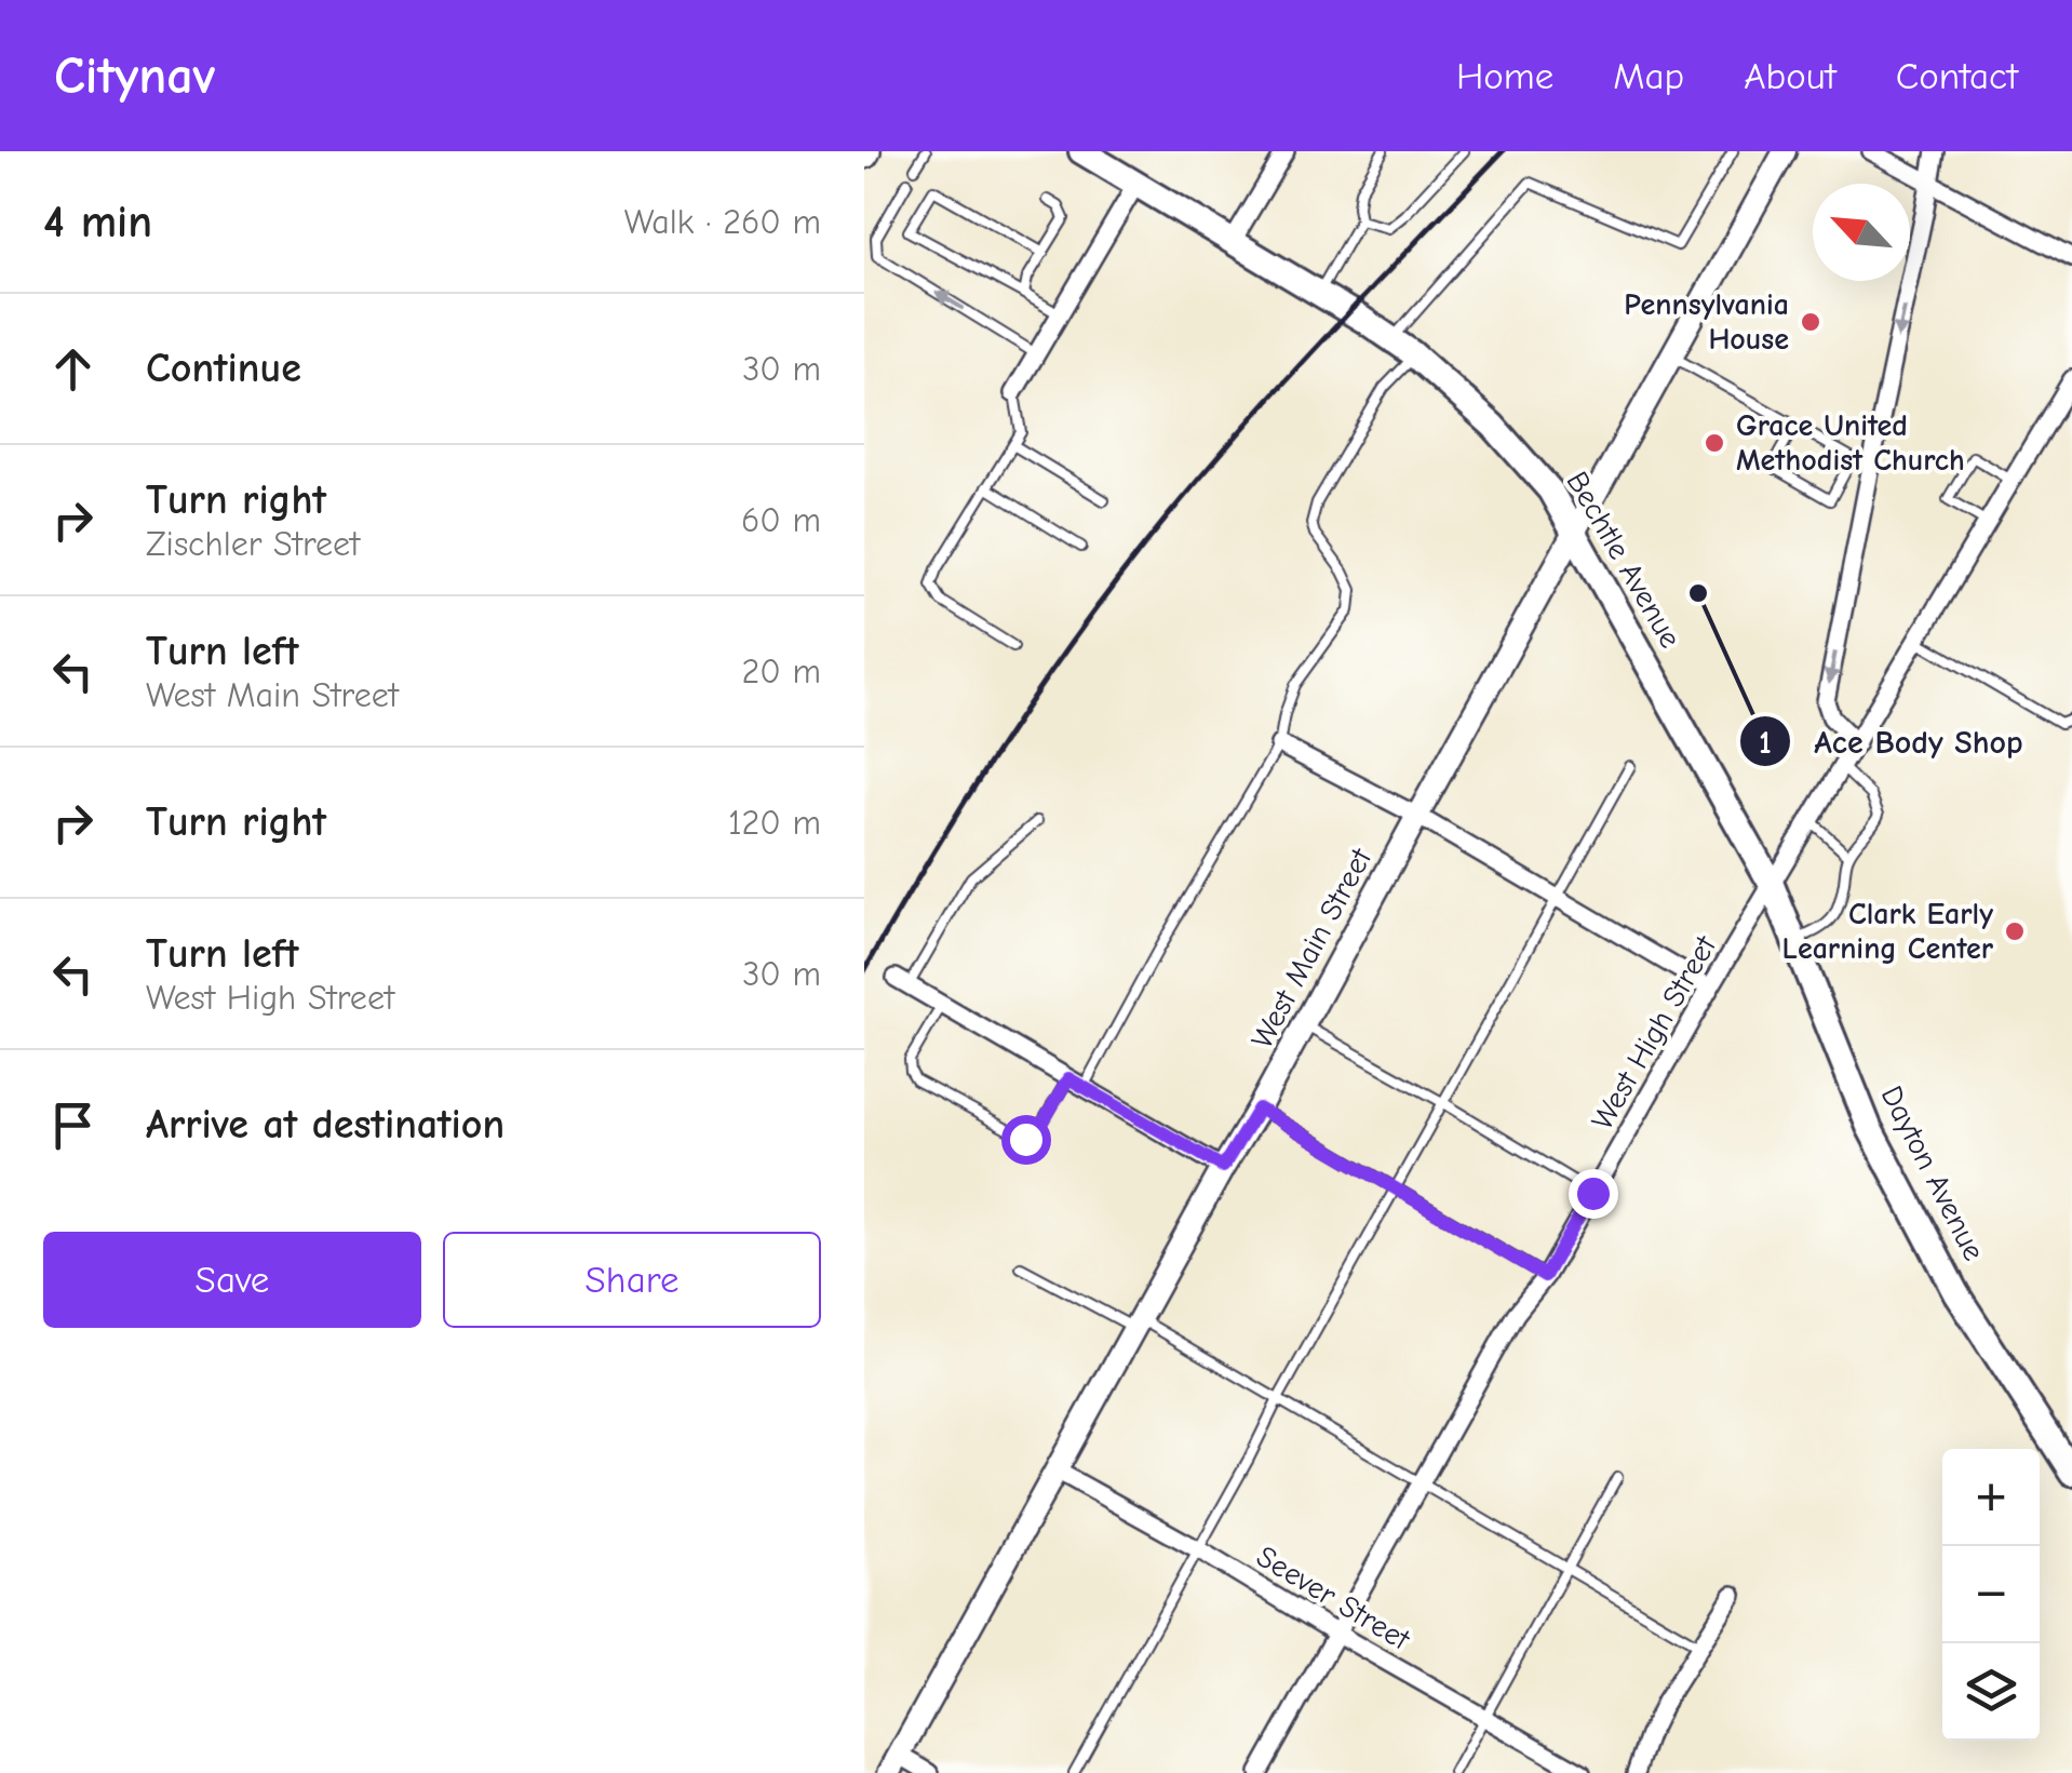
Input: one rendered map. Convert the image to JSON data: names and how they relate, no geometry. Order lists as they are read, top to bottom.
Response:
{
  "streets": {
    "main road": ["Bechtle Avenue", "Dayton Avenue"],
    "street": ["West Main Street", "West High Street", "Seever Street"]
  },
  "crossings": [
    ["Bechtle Avenue", "West Main Street"],
    ["Bechtle Avenue", "West High Street"],
    ["Bechtle Avenue", "Dayton Avenue"],
    ["West Main Street", "Seever Street"],
    ["West High Street", "Dayton Avenue"],
    ["West High Street", "Seever Street"]
  ],
  "places": [
    "Pennsylvania House",
    "Grace United Methodist Church",
    "Ace Body Shop",
    "Clark Early Learning Center"
  ],
  "north": "top left",
  "page": {
    "header": "Citynav",
    "nav": [
      "Home",
      "Map",
      "About",
      "Contact"
    ],
    "heading": ["4 min", "Walk · 260 m"],
    "list": [
      ["Continue", "30 m"],
      ["Turn right", "Zischler Street", "60 m"],
      ["Turn left", "West Main Street", "20 m"],
      ["Turn right", "120 m"],
      ["Turn left", "West High Street", "30 m"],
      "Arrive at destination"
    ],
    "buttons": ["Save", "Share"],
    "map_buttons": ["+", "−"]
  }
}
